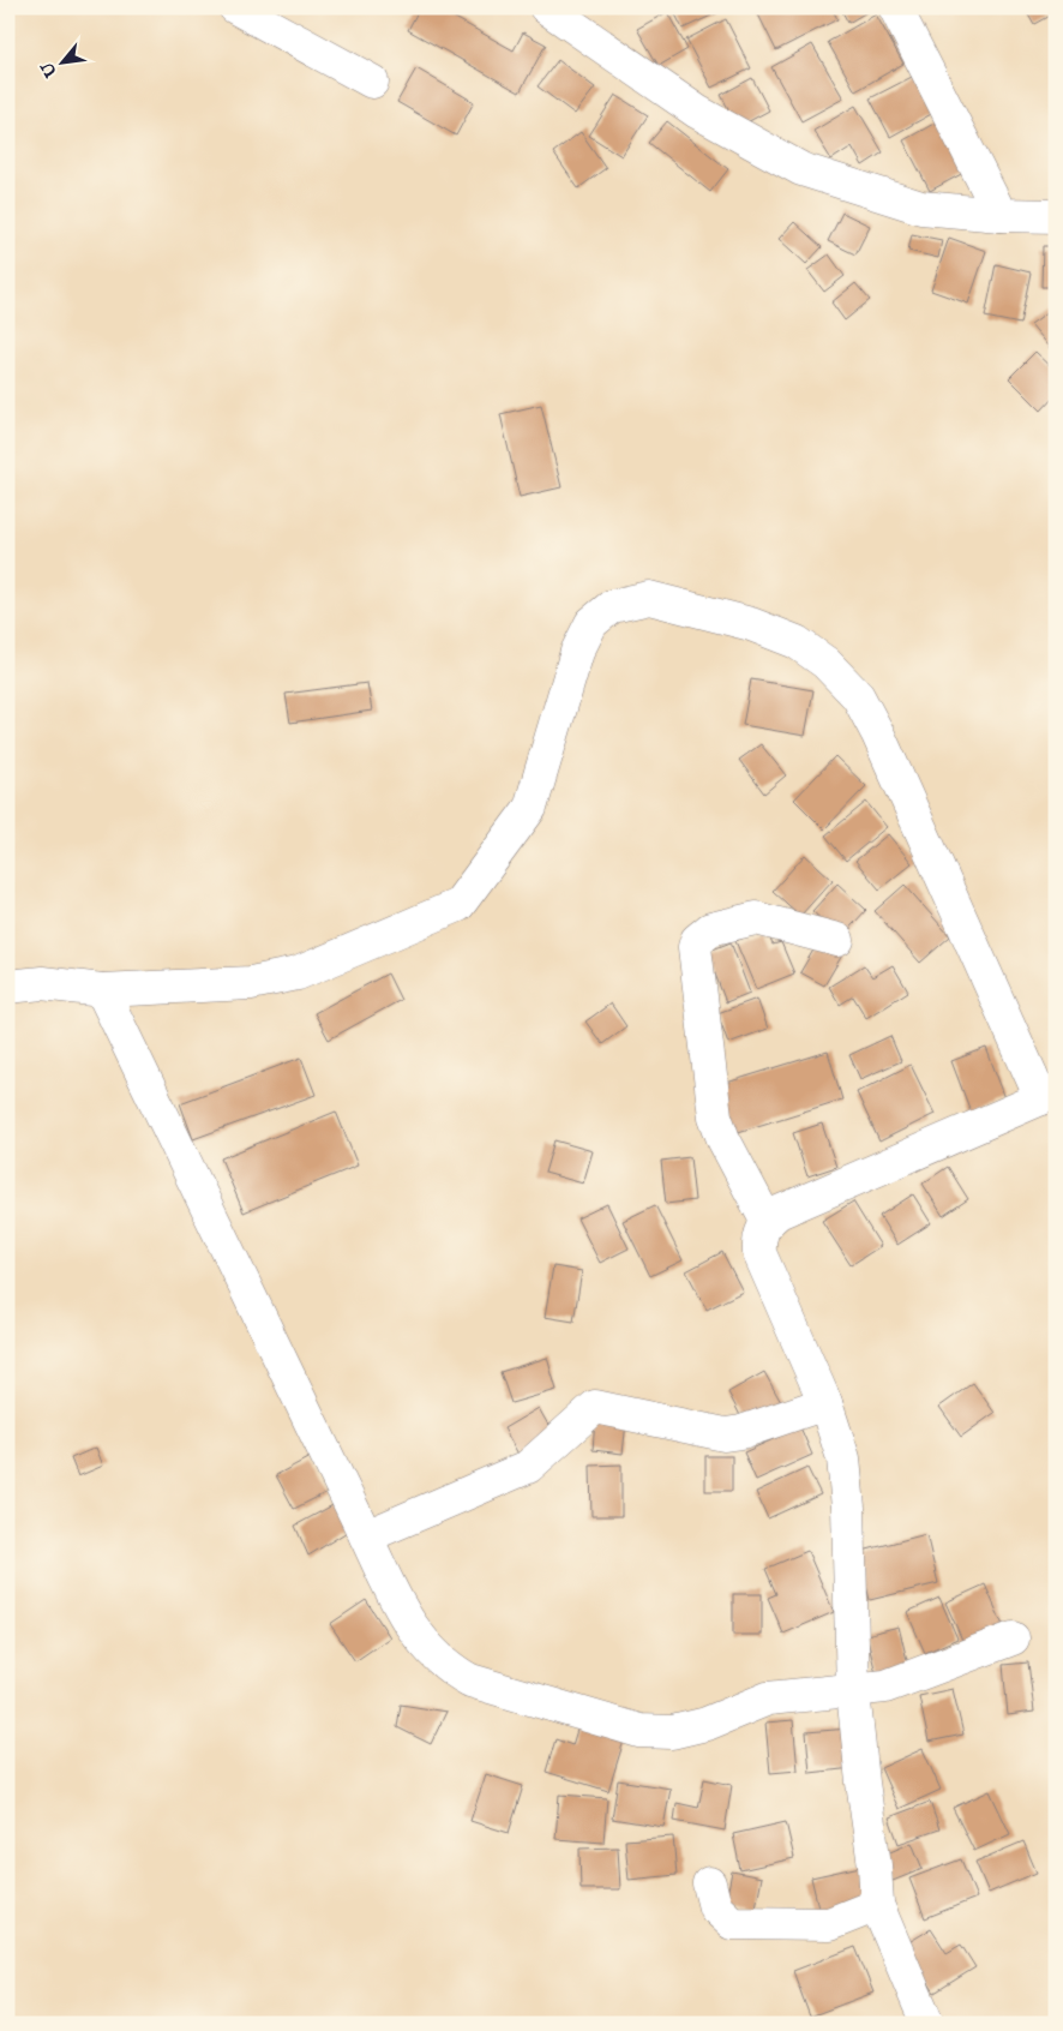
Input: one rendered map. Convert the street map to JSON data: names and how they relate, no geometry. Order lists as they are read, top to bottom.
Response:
{
  "north": "bottom left"
}
